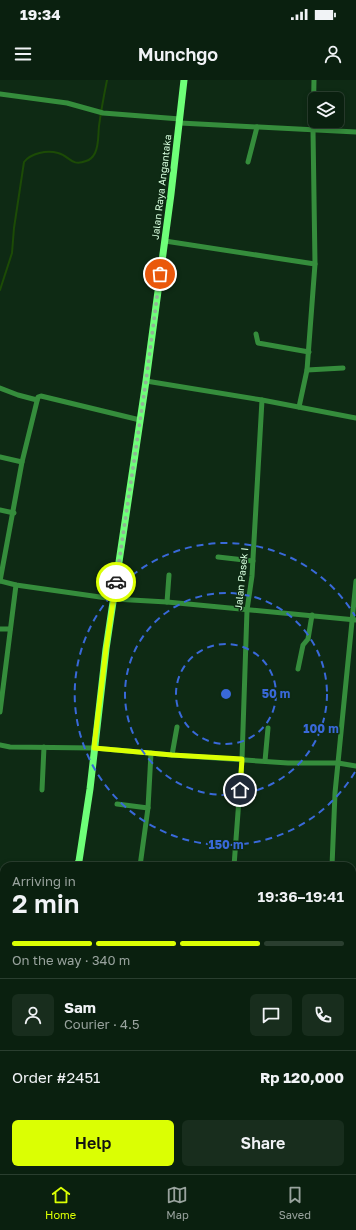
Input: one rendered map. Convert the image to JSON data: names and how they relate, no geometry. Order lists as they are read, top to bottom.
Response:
{
  "streets": {
    "main road": ["Jalan Raya Angantaka"],
    "street": ["Jalan Pasek I"]
  },
  "page": {
    "status": "19:34",
    "header": "Munchgo",
    "heading": ["2 min", "Arriving in", "19:36–19:41"],
    "panel": [
      "Sam",
      "Courier · 4.5",
      "Order #2451",
      "Rp 120,000"
    ],
    "bar": "On the way · 340 m",
    "buttons": ["Help", "Share"],
    "tabs": ["Home", "Map", "Saved"]
  },
  "rings": ["50 m", "100 m", "150 m"]
}
